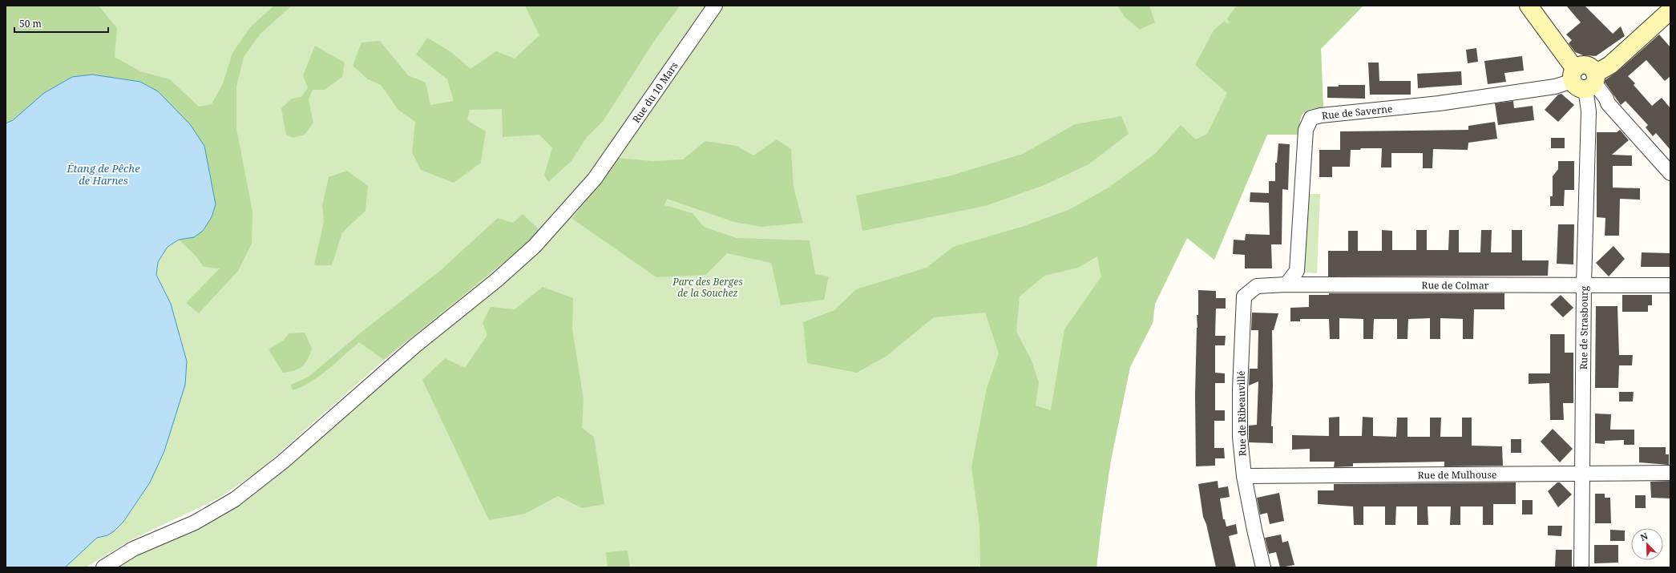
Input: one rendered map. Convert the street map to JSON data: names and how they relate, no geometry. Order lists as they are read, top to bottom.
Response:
{
  "streets": {
    "street": [
      "Rue du 10 Mars",
      "Rue de Saverne",
      "Rue de Colmar",
      "Rue de Strasbourg",
      "Rue de Ribeauvillé",
      "Rue de Mulhouse"
    ]
  },
  "crossings": [
    ["Rue de Saverne", "Rue de Colmar"],
    ["Rue de Saverne", "Rue de Strasbourg"],
    ["Rue de Colmar", "Rue de Strasbourg"],
    ["Rue de Colmar", "Rue de Ribeauvillé"],
    ["Rue de Strasbourg", "Rue de Mulhouse"],
    ["Rue de Ribeauvillé", "Rue de Mulhouse"]
  ],
  "water": ["Étang de Pêche de Harnes"],
  "parks": ["Parc des Berges de la Souchez"],
  "scale_bar": "50 m",
  "north": "top left"
}
